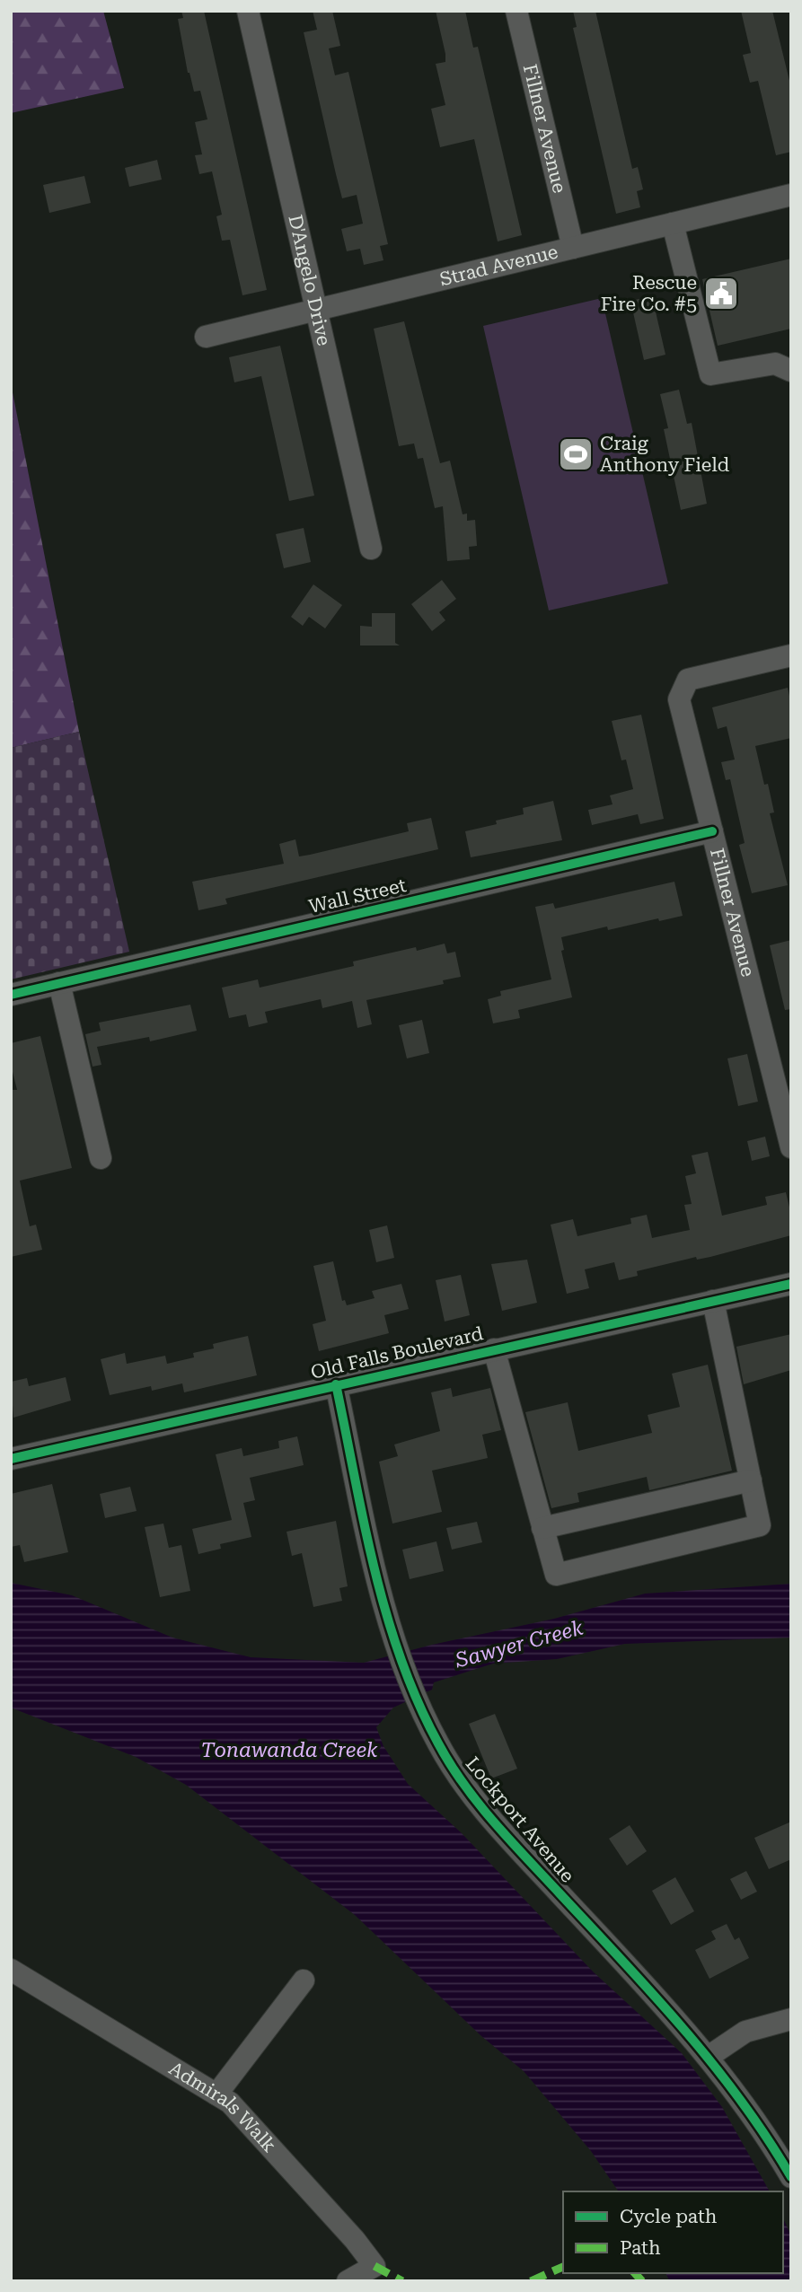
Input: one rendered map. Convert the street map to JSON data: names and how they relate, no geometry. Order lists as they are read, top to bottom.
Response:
{
  "streets": {
    "street": [
      "Fillner Avenue",
      "Strad Avenue",
      "D'Angelo Drive",
      "Wall Street",
      "Old Falls Boulevard",
      "Lockport Avenue",
      "Admirals Walk"
    ]
  },
  "crossings": [
    ["Fillner Avenue", "Strad Avenue"],
    ["Fillner Avenue", "Wall Street"],
    ["Strad Avenue", "D'Angelo Drive"],
    ["Old Falls Boulevard", "Lockport Avenue"]
  ],
  "water": ["Sawyer Creek", "Tonawanda Creek"],
  "places": {
    "public building": ["Rescue Fire Co. #5"],
    "sports": ["Craig Anthony Field"]
  },
  "legend": ["Cycle path", "Path"]
}
